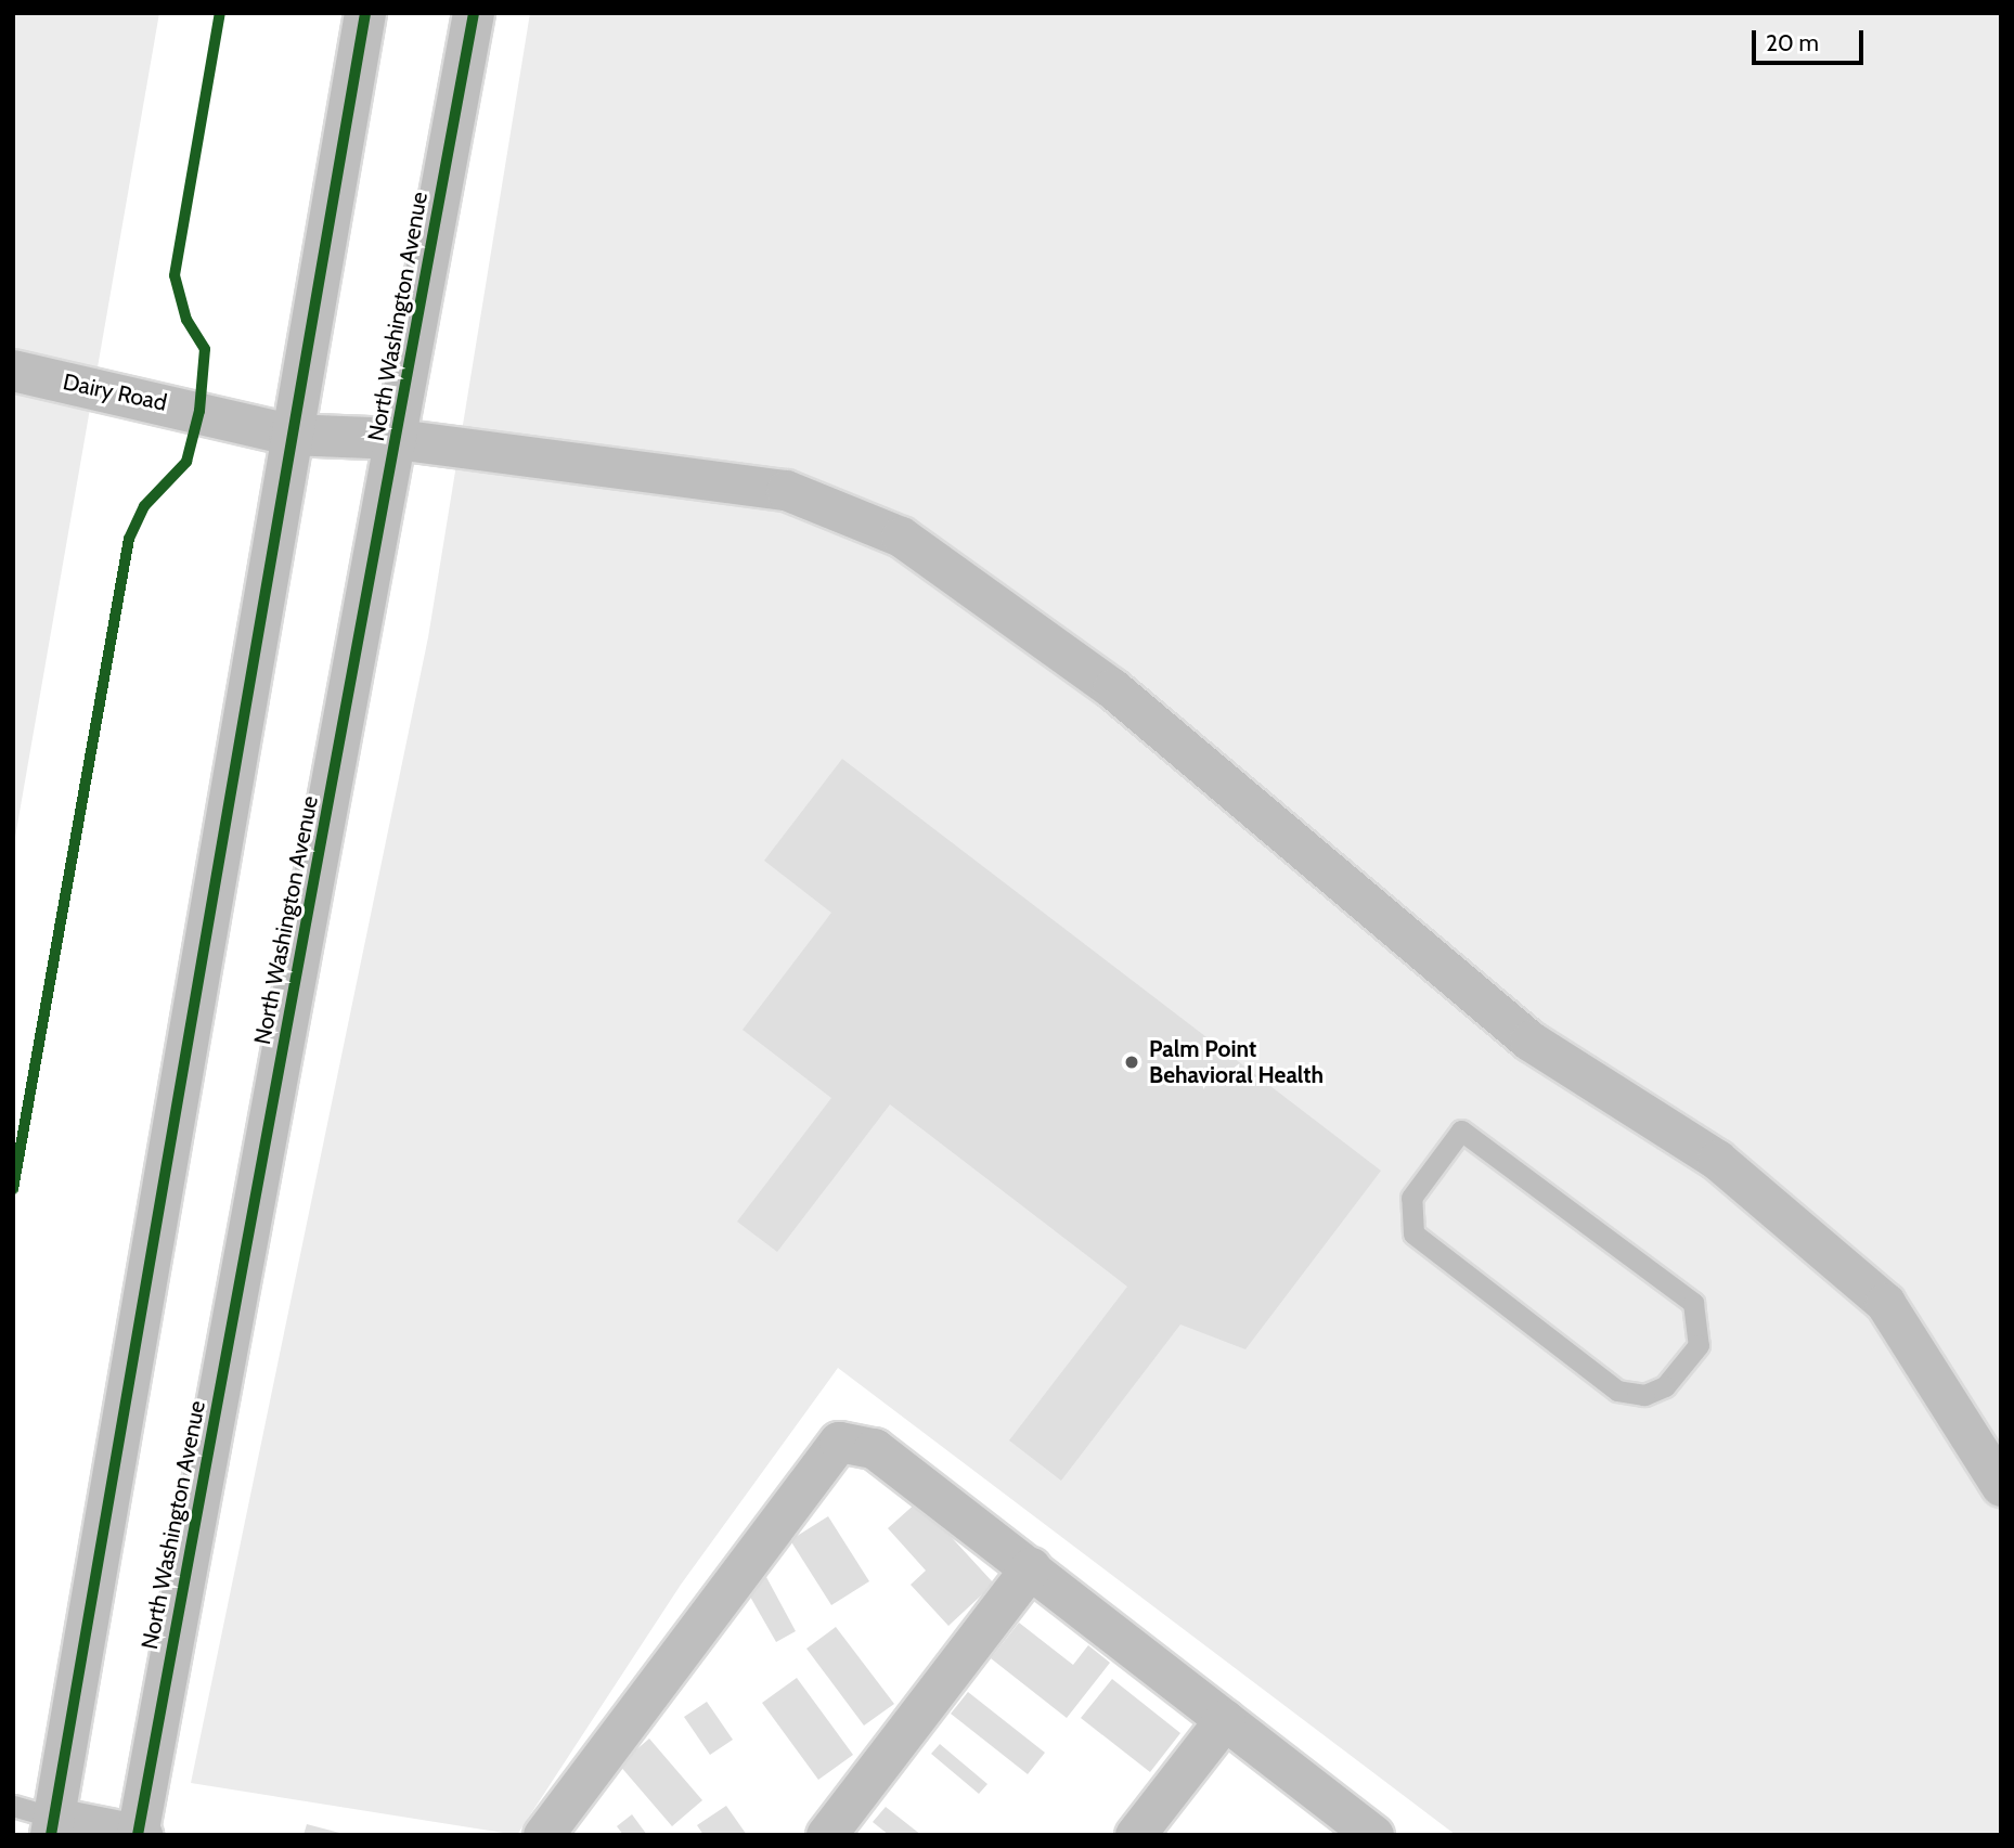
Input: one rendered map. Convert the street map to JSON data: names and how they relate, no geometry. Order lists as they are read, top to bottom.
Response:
{
  "streets": {
    "main road": ["North Washington Avenue", "Dairy Road"]
  },
  "crossings": [
    ["North Washington Avenue", "Dairy Road"]
  ],
  "places": ["Palm Point Behavioral Health"],
  "scale_bar": "20 m"
}
